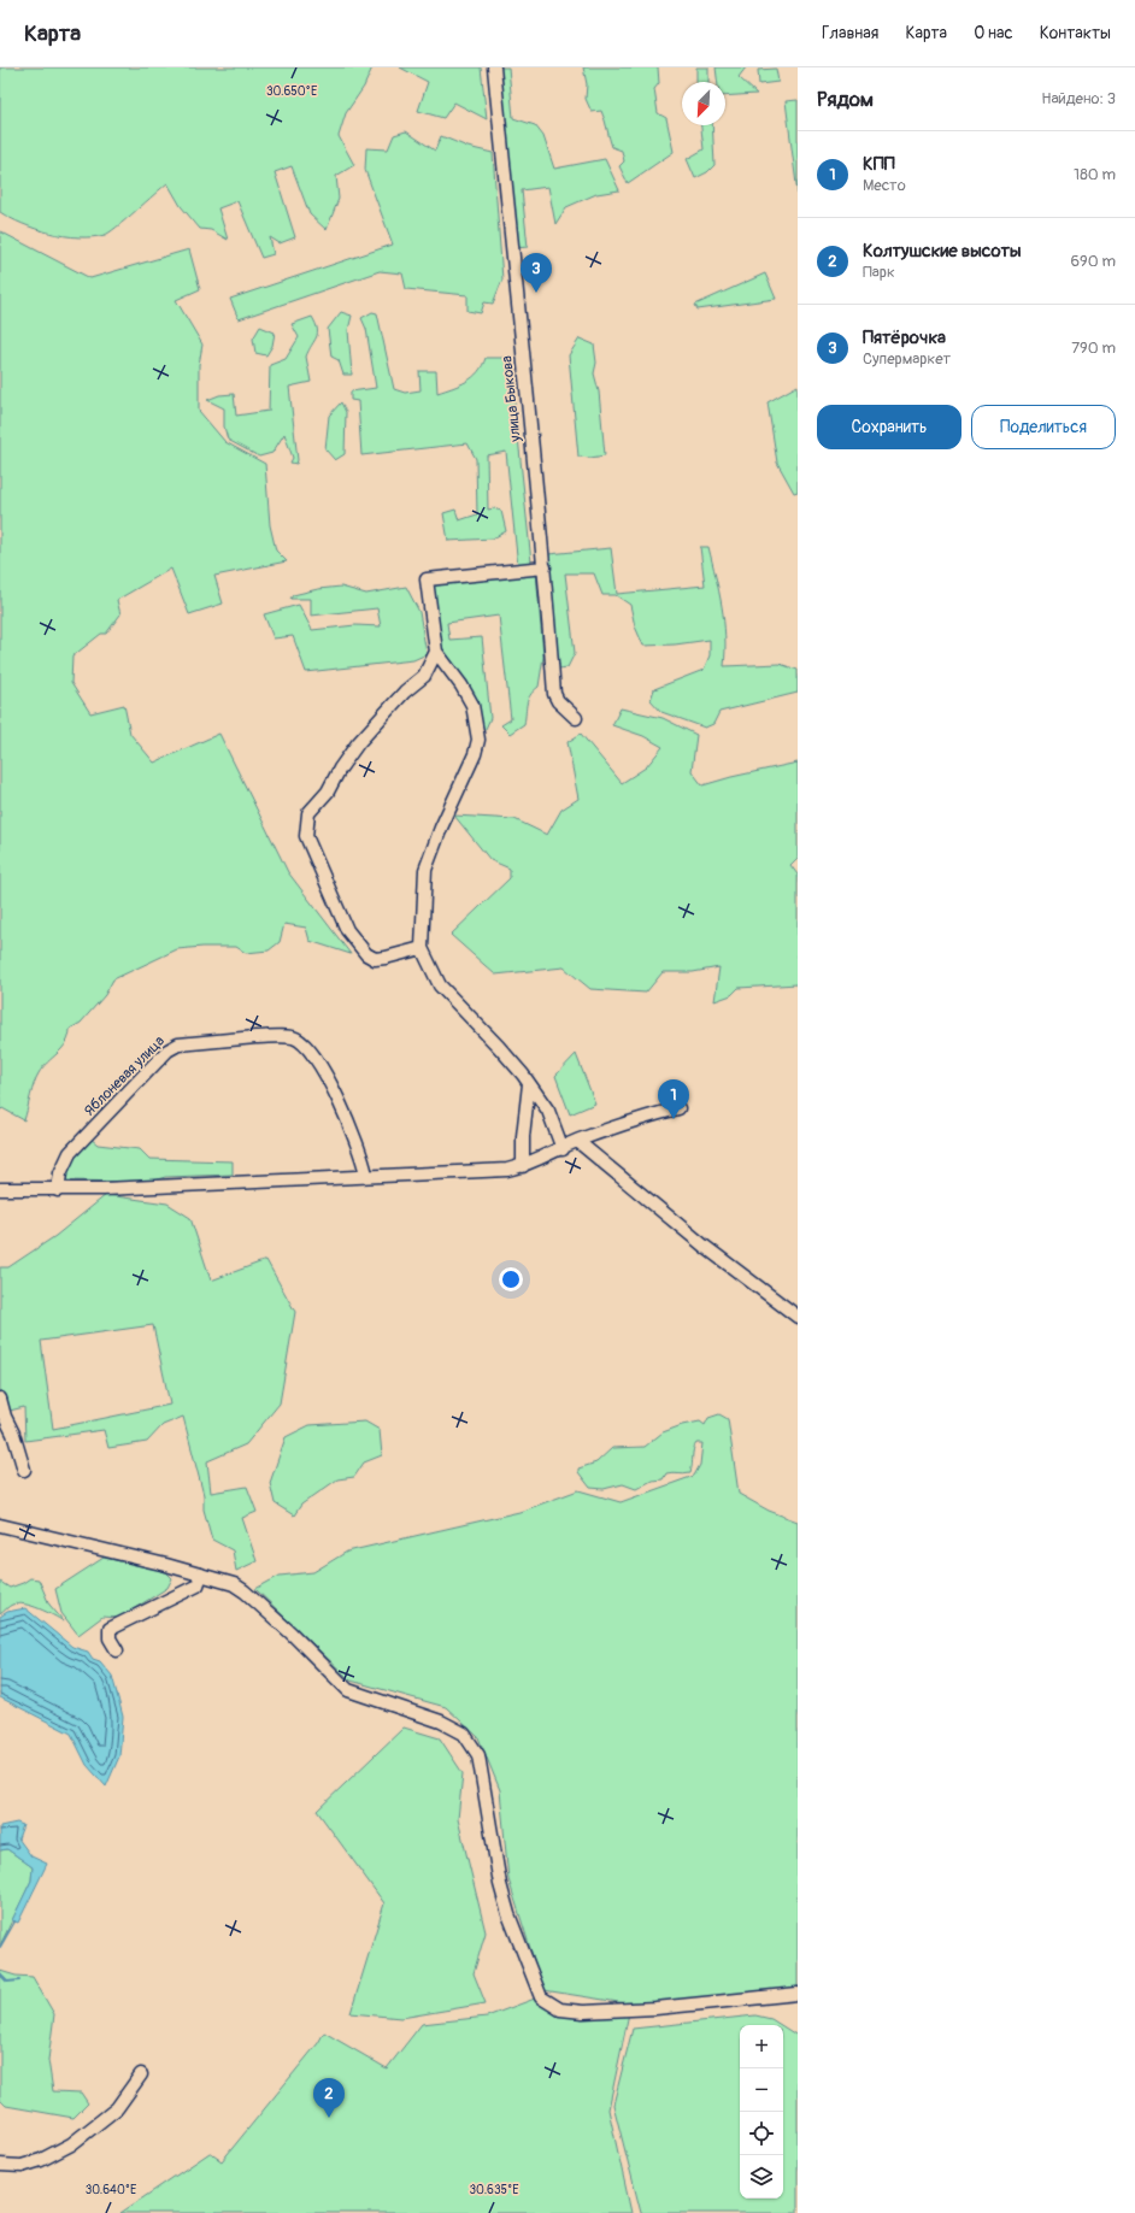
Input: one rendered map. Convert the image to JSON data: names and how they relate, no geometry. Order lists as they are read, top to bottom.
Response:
{
  "streets": {
    "street": ["улица Быкова", "Яблоневая улица"]
  },
  "north": "bottom left",
  "page": {
    "header": "Карта",
    "nav": [
      "Главная",
      "Карта",
      "О нас",
      "Контакты"
    ],
    "heading": ["Рядом", "Найдено: 3"],
    "list": [
      {
        "mark": "1",
        "name": "КПП",
        "note": "Место",
        "value": "180 m"
      },
      {
        "mark": "2",
        "name": "Колтушские высоты",
        "note": "Парк",
        "value": "690 m"
      },
      {
        "mark": "3",
        "name": "Пятёрочка",
        "note": "Супермаркет",
        "value": "790 m"
      }
    ],
    "pins": ["3", "1", "2"],
    "buttons": ["Сохранить", "Поделиться"],
    "map_buttons": ["+", "−"]
  },
  "coordinates": ["30.650°E", "30.640°E", "30.635°E"]
}
